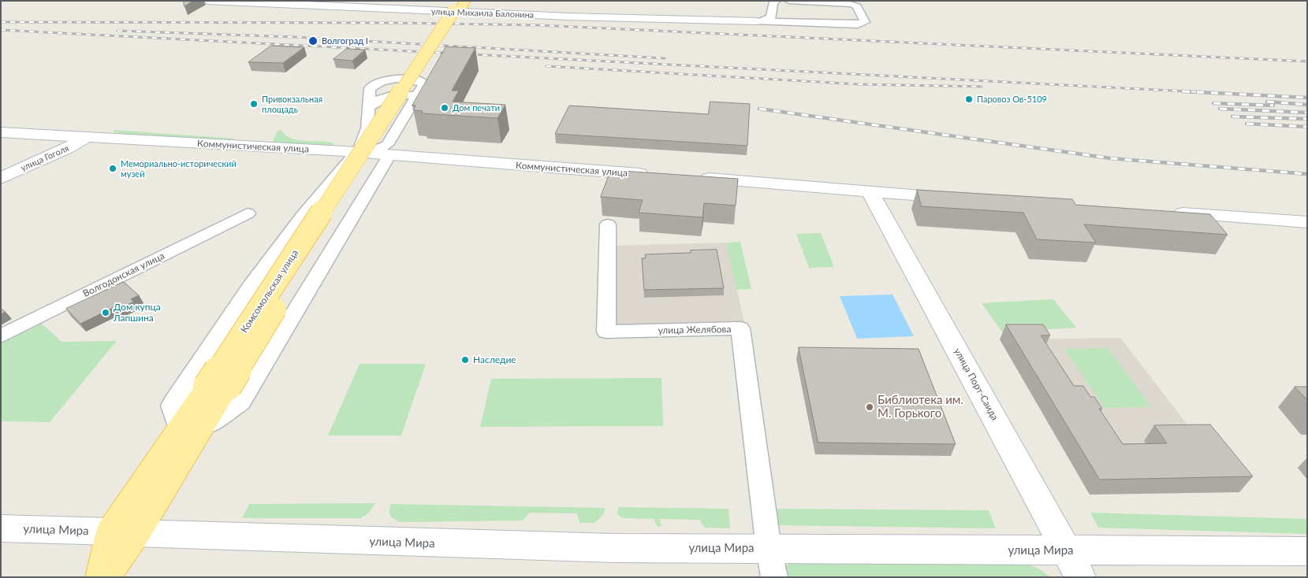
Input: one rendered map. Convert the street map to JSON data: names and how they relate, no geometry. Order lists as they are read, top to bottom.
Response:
{
  "streets": {
    "main road": ["Комсомольская улица"],
    "street": [
      "улица Михаила Балонина",
      "Коммунистическая улица",
      "улица Гоголя",
      "Волгодонская улица",
      "улица Желябова",
      "улица Порт-Саида",
      "улица Мира"
    ]
  },
  "crossings": [
    ["Коммунистическая улица", "улица Гоголя"],
    ["Комсомольская улица", "улица Мира"],
    ["улица Желябова", "улица Мира"],
    ["улица Порт-Саида", "улица Мира"]
  ],
  "places": [
    "Волгоград I",
    "Паровоз Ов-5109",
    "Привокзальная площадь",
    "Дом печати",
    "Мемориально-исторический музей",
    "Дом купца Лапшина",
    "Наследие",
    "Библиотека им. М. Горького"
  ]
}
